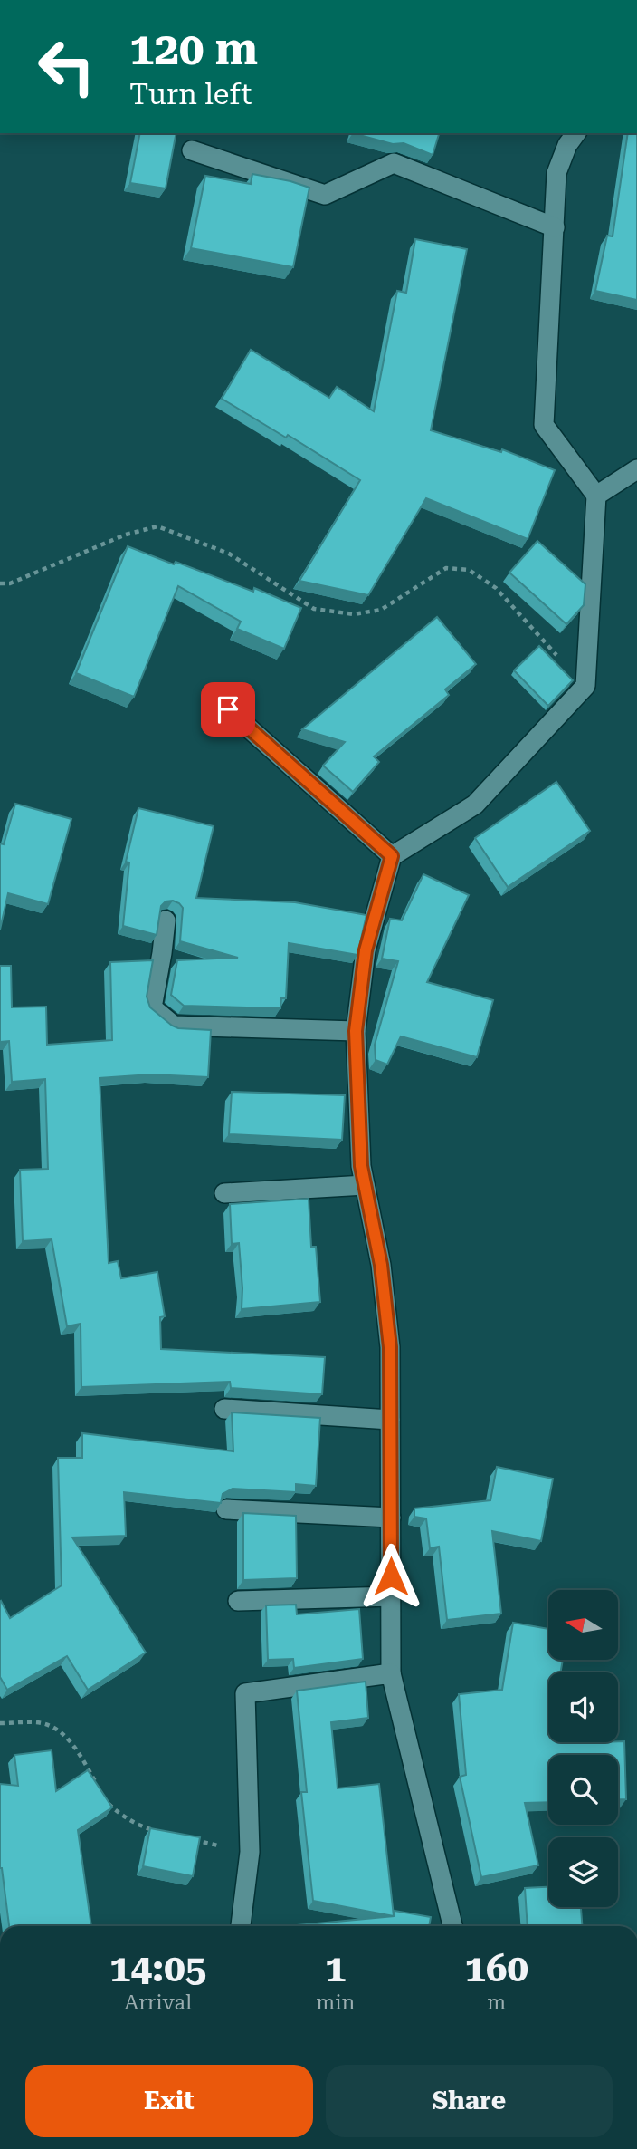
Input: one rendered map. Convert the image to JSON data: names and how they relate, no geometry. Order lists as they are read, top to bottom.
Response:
{
  "north": "left",
  "page": {
    "turn": ["120 m", "Turn left"],
    "eta": [
      "14:05",
      "Arrival",
      "1",
      "min",
      "160",
      "m"
    ],
    "buttons": ["Exit", "Share"]
  }
}
